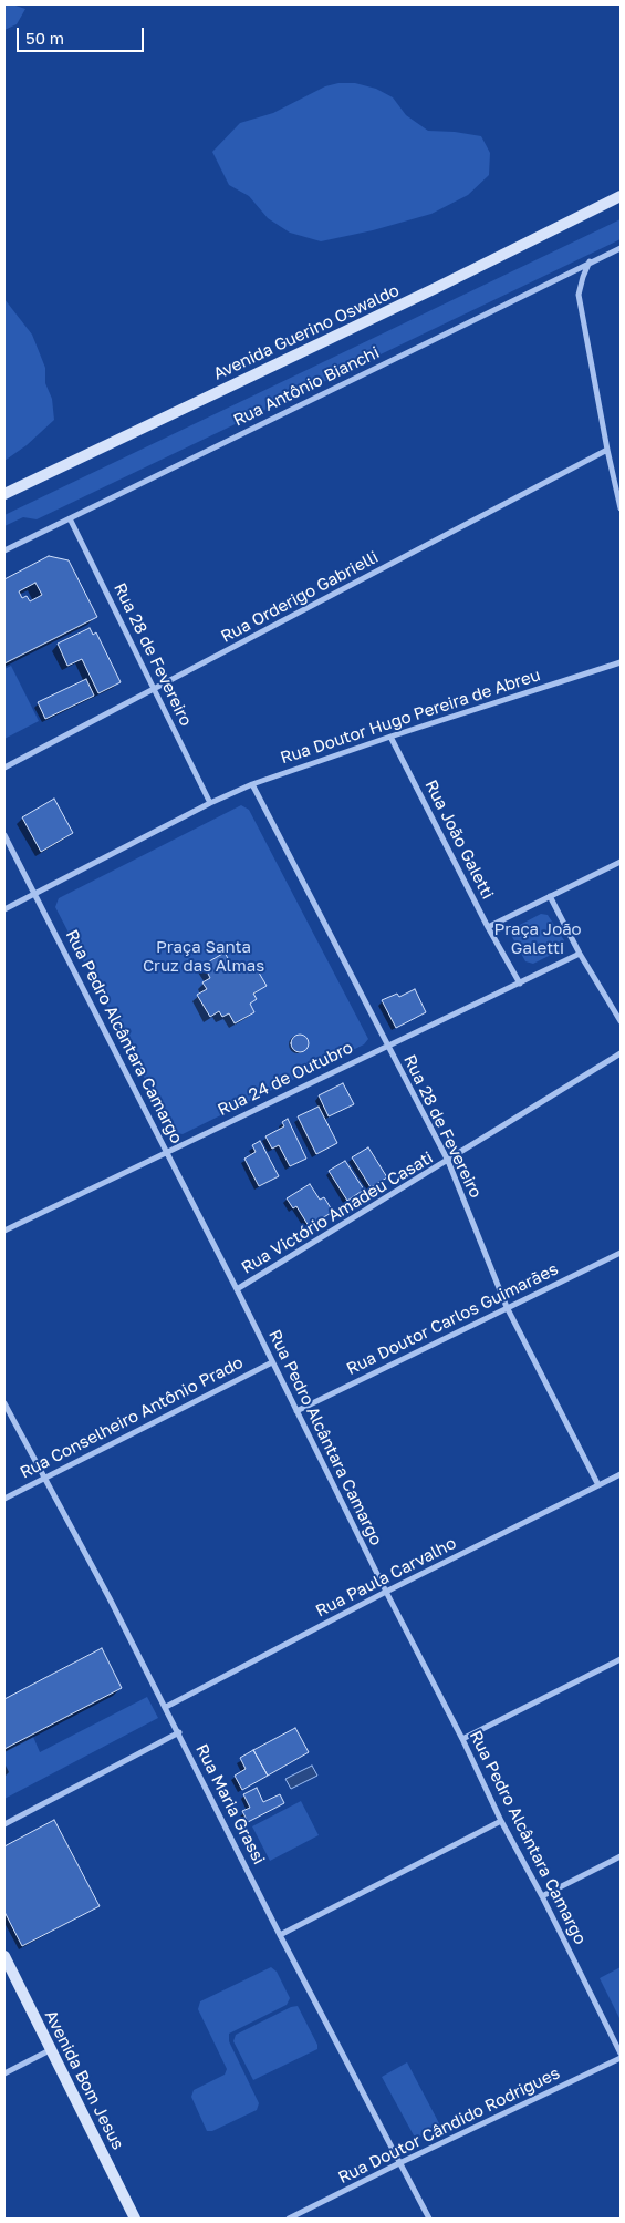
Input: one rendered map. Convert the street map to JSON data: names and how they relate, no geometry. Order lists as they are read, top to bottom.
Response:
{
  "streets": {
    "street": [
      "Avenida Guerino Oswaldo",
      "Rua Antônio Bianchi",
      "Rua Orderigo Gabrielli",
      "Rua 28 de Fevereiro",
      "Rua Doutor Hugo Pereira de Abreu",
      "Rua João Galetti",
      "Rua Pedro Alcântara Camargo",
      "Rua 24 de Outubro",
      "Rua Victório Amadeu Casati",
      "Rua Doutor Carlos Guimarães",
      "Rua Conselheiro Antônio Prado",
      "Rua Paula Carvalho",
      "Rua Maria Grassi",
      "Avenida Bom Jesus",
      "Rua Doutor Cândido Rodrigues"
    ]
  },
  "crossings": [
    ["Rua Antônio Bianchi", "Rua 28 de Fevereiro"],
    ["Rua Orderigo Gabrielli", "Rua 28 de Fevereiro"],
    ["Rua 28 de Fevereiro", "Rua Doutor Hugo Pereira de Abreu"],
    ["Rua 28 de Fevereiro", "Rua 24 de Outubro"],
    ["Rua 28 de Fevereiro", "Rua Victório Amadeu Casati"],
    ["Rua 28 de Fevereiro", "Rua Doutor Carlos Guimarães"],
    ["Rua 28 de Fevereiro", "Rua Paula Carvalho"],
    ["Rua Doutor Hugo Pereira de Abreu", "Rua João Galetti"],
    ["Rua Doutor Hugo Pereira de Abreu", "Rua Pedro Alcântara Camargo"],
    ["Rua João Galetti", "Rua 24 de Outubro"],
    ["Rua Pedro Alcântara Camargo", "Rua 24 de Outubro"],
    ["Rua Pedro Alcântara Camargo", "Rua Victório Amadeu Casati"],
    ["Rua Pedro Alcântara Camargo", "Rua Doutor Carlos Guimarães"],
    ["Rua Pedro Alcântara Camargo", "Rua Conselheiro Antônio Prado"],
    ["Rua Pedro Alcântara Camargo", "Rua Paula Carvalho"],
    ["Rua Conselheiro Antônio Prado", "Rua Maria Grassi"],
    ["Rua Paula Carvalho", "Rua Maria Grassi"],
    ["Rua Maria Grassi", "Rua Doutor Cândido Rodrigues"]
  ],
  "parks": ["Praça João Galetti", "Praça Santa Cruz das Almas"],
  "scale_bar": "50 m"
}
